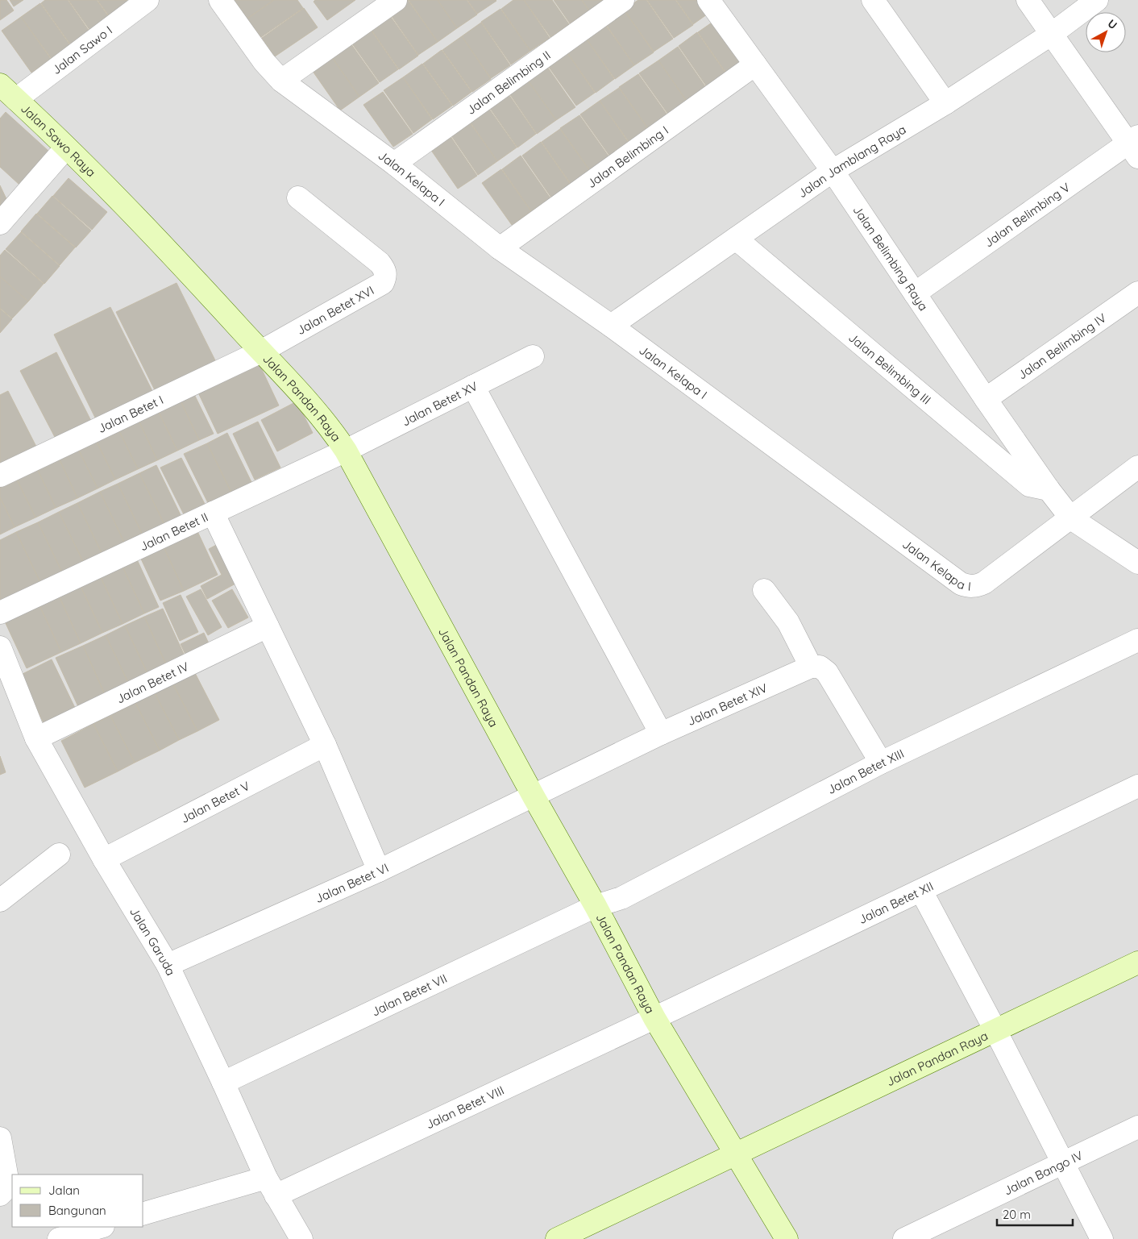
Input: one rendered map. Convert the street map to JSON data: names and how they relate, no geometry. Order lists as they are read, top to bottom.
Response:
{
  "streets": {
    "street": [
      "Jalan Sawo I",
      "Jalan Belimbing II",
      "Jalan Sawo Raya",
      "Jalan Belimbing I",
      "Jalan Jamblang Raya",
      "Jalan Kelapa I",
      "Jalan Belimbing V",
      "Jalan Belimbing Raya",
      "Jalan Betet XVI",
      "Jalan Belimbing IV",
      "Jalan Belimbing III",
      "Jalan Pandan Raya",
      "Jalan Betet XV",
      "Jalan Betet I",
      "Jalan Betet II",
      "Jalan Betet IV",
      "Jalan Betet XIV",
      "Jalan Betet XIII",
      "Jalan Betet V",
      "Jalan Betet VI",
      "Jalan Betet XII",
      "Jalan Garuda",
      "Jalan Betet VII",
      "Jalan Betet VIII",
      "Jalan Bango IV"
    ]
  },
  "crossings": [
    ["Jalan Sawo I", "Jalan Sawo Raya"],
    ["Jalan Belimbing II", "Jalan Kelapa I"],
    ["Jalan Sawo Raya", "Jalan Pandan Raya"],
    ["Jalan Belimbing I", "Jalan Kelapa I"],
    ["Jalan Belimbing I", "Jalan Belimbing Raya"],
    ["Jalan Jamblang Raya", "Jalan Kelapa I"],
    ["Jalan Jamblang Raya", "Jalan Belimbing Raya"],
    ["Jalan Jamblang Raya", "Jalan Belimbing III"],
    ["Jalan Kelapa I", "Jalan Belimbing Raya"],
    ["Jalan Belimbing V", "Jalan Belimbing Raya"],
    ["Jalan Belimbing Raya", "Jalan Belimbing IV"],
    ["Jalan Belimbing Raya", "Jalan Belimbing III"],
    ["Jalan Betet XVI", "Jalan Pandan Raya"],
    ["Jalan Betet XVI", "Jalan Betet I"],
    ["Jalan Pandan Raya", "Jalan Betet XV"],
    ["Jalan Pandan Raya", "Jalan Betet I"],
    ["Jalan Pandan Raya", "Jalan Betet II"],
    ["Jalan Pandan Raya", "Jalan Betet XIV"],
    ["Jalan Pandan Raya", "Jalan Betet XIII"],
    ["Jalan Pandan Raya", "Jalan Betet VI"],
    ["Jalan Pandan Raya", "Jalan Betet XII"],
    ["Jalan Pandan Raya", "Jalan Betet VII"],
    ["Jalan Pandan Raya", "Jalan Betet VIII"],
    ["Jalan Betet XV", "Jalan Betet II"],
    ["Jalan Betet IV", "Jalan Garuda"],
    ["Jalan Betet XIV", "Jalan Betet VI"],
    ["Jalan Betet XIII", "Jalan Betet VII"],
    ["Jalan Betet V", "Jalan Garuda"],
    ["Jalan Betet VI", "Jalan Garuda"],
    ["Jalan Betet XII", "Jalan Betet VIII"],
    ["Jalan Garuda", "Jalan Betet VII"],
    ["Jalan Garuda", "Jalan Betet VIII"]
  ],
  "legend": ["Jalan", "Bangunan"],
  "scale_bar": "20 m",
  "north": "top right"
}
